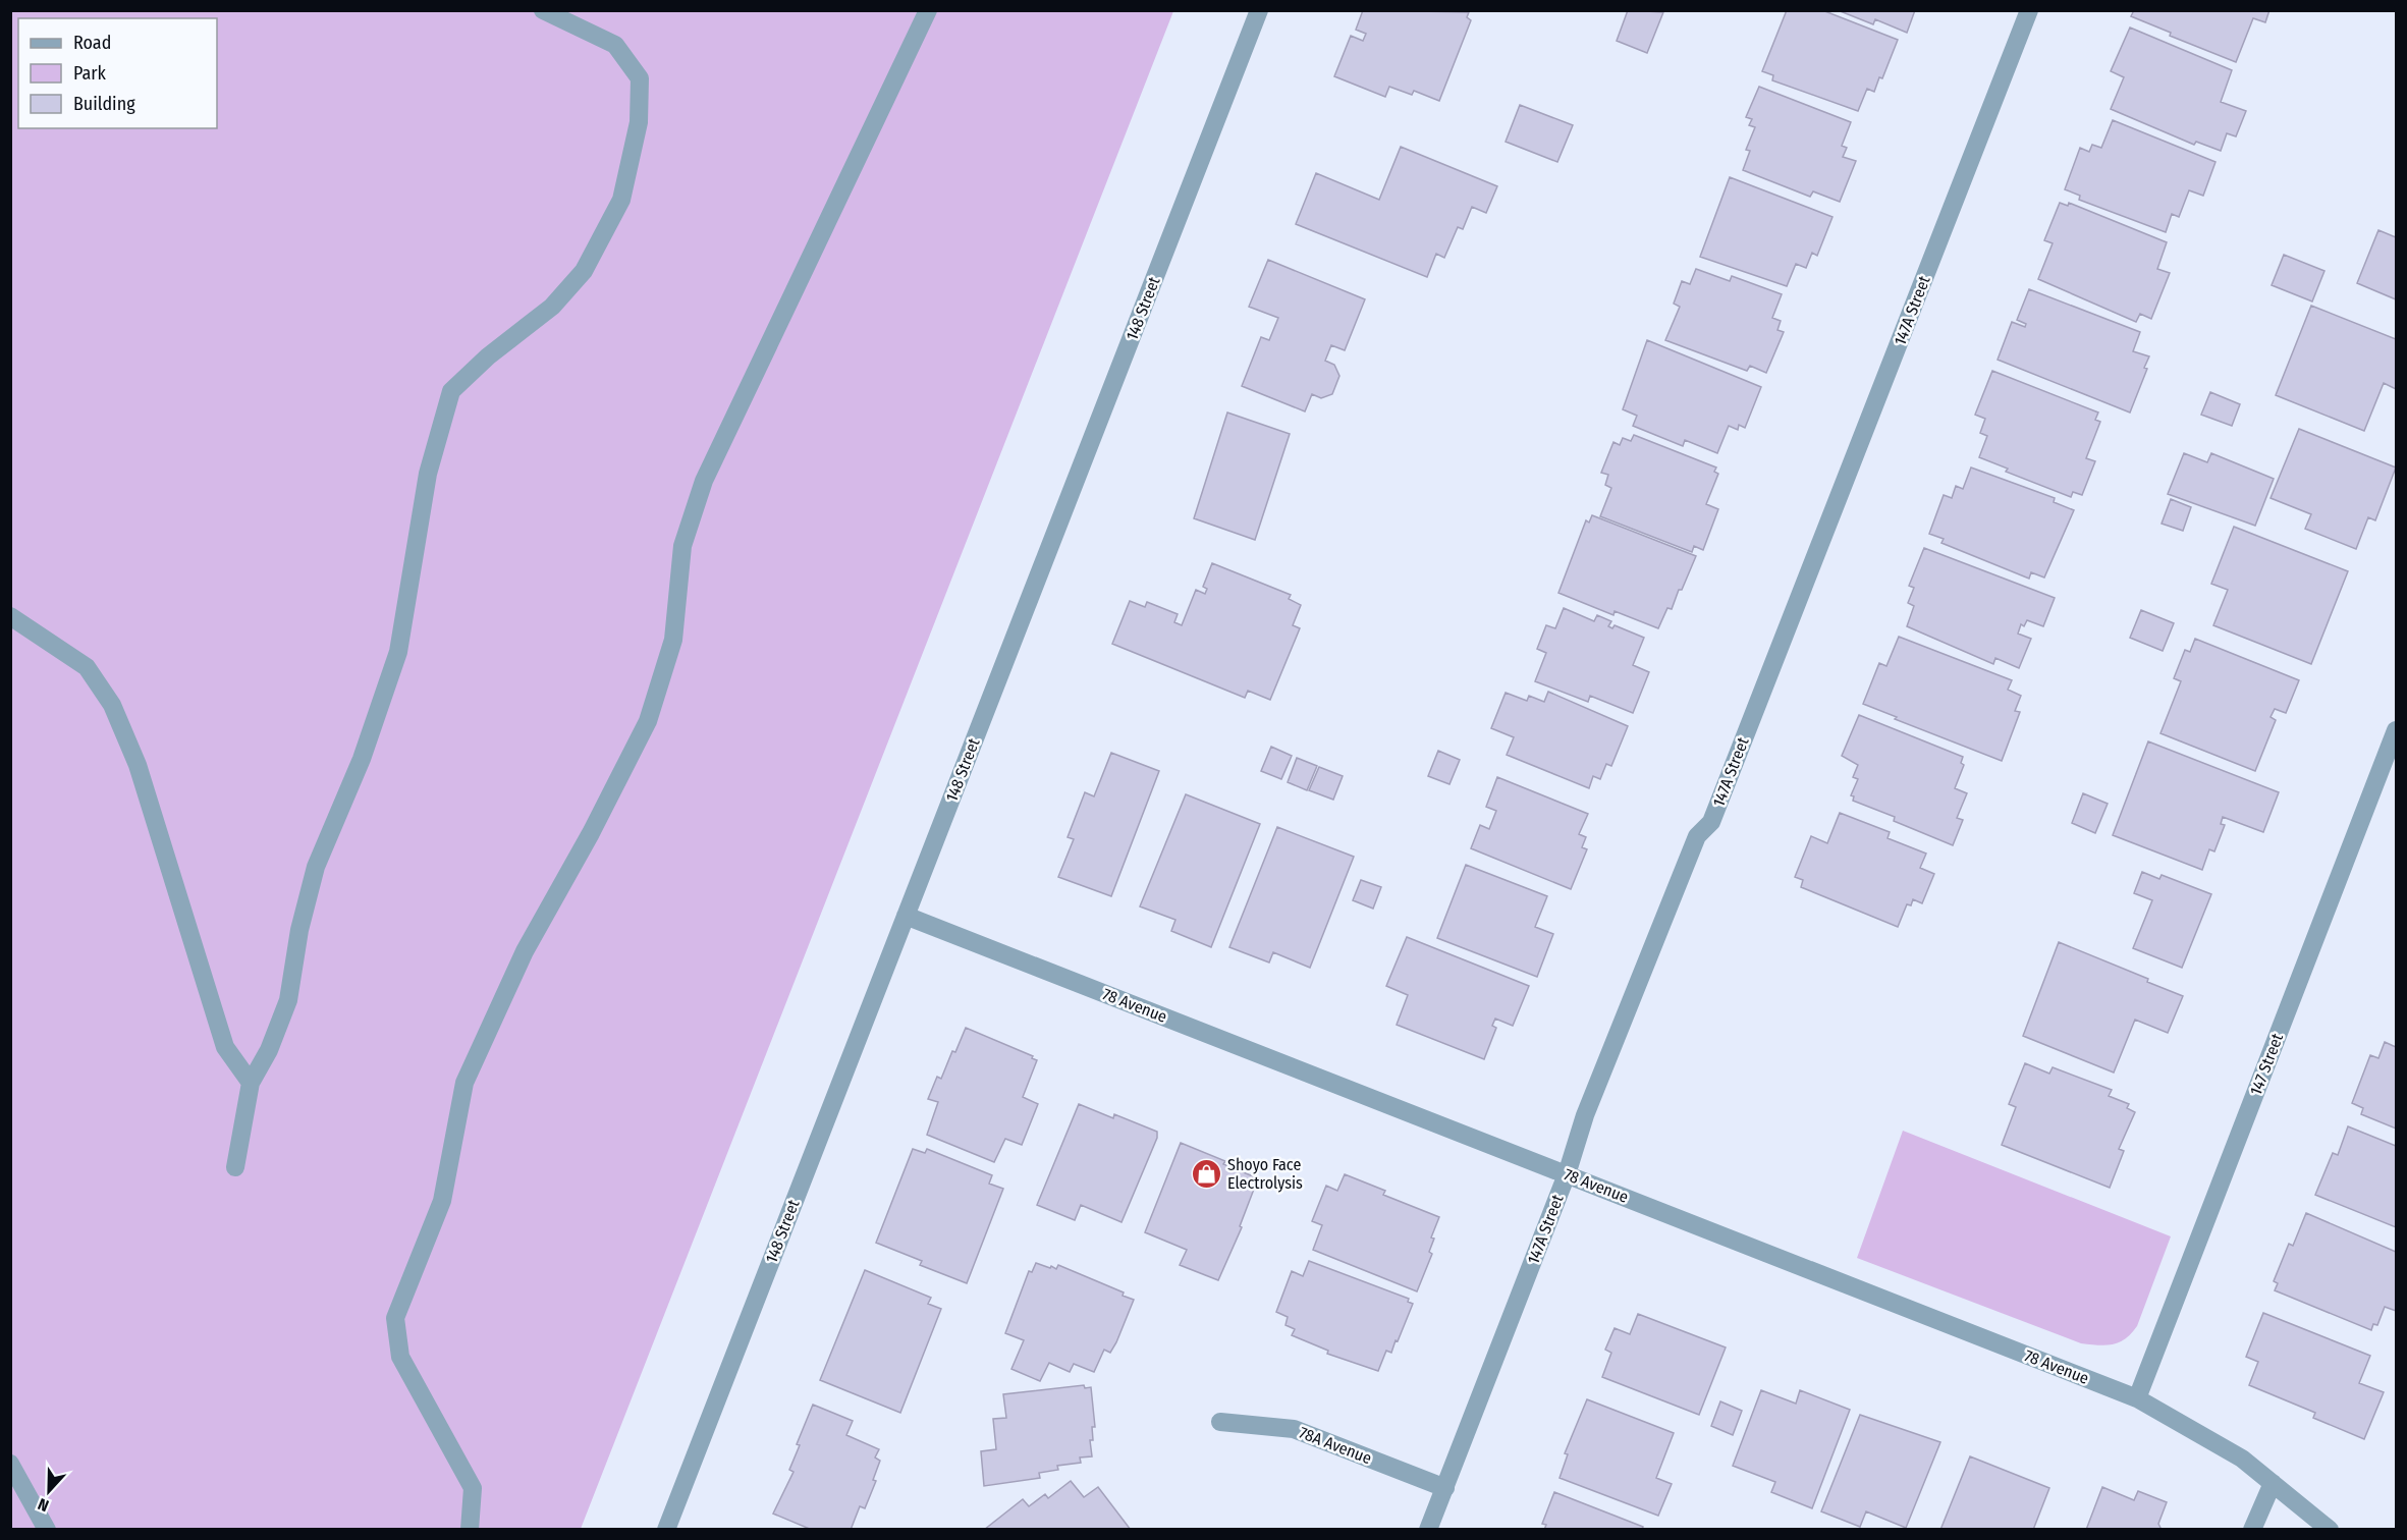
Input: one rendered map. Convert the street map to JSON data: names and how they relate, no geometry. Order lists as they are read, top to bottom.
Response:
{
  "streets": {
    "street": [
      "148 Street",
      "147A Street",
      "78 Avenue",
      "147 Street",
      "78A Avenue"
    ]
  },
  "crossings": [
    ["148 Street", "78 Avenue"],
    ["147A Street", "78 Avenue"],
    ["147A Street", "78A Avenue"],
    ["78 Avenue", "147 Street"]
  ],
  "places": {
    "shop": ["Shoyo Face Electrolysis"]
  },
  "legend": ["Road", "Park", "Building"],
  "north": "bottom"
}
